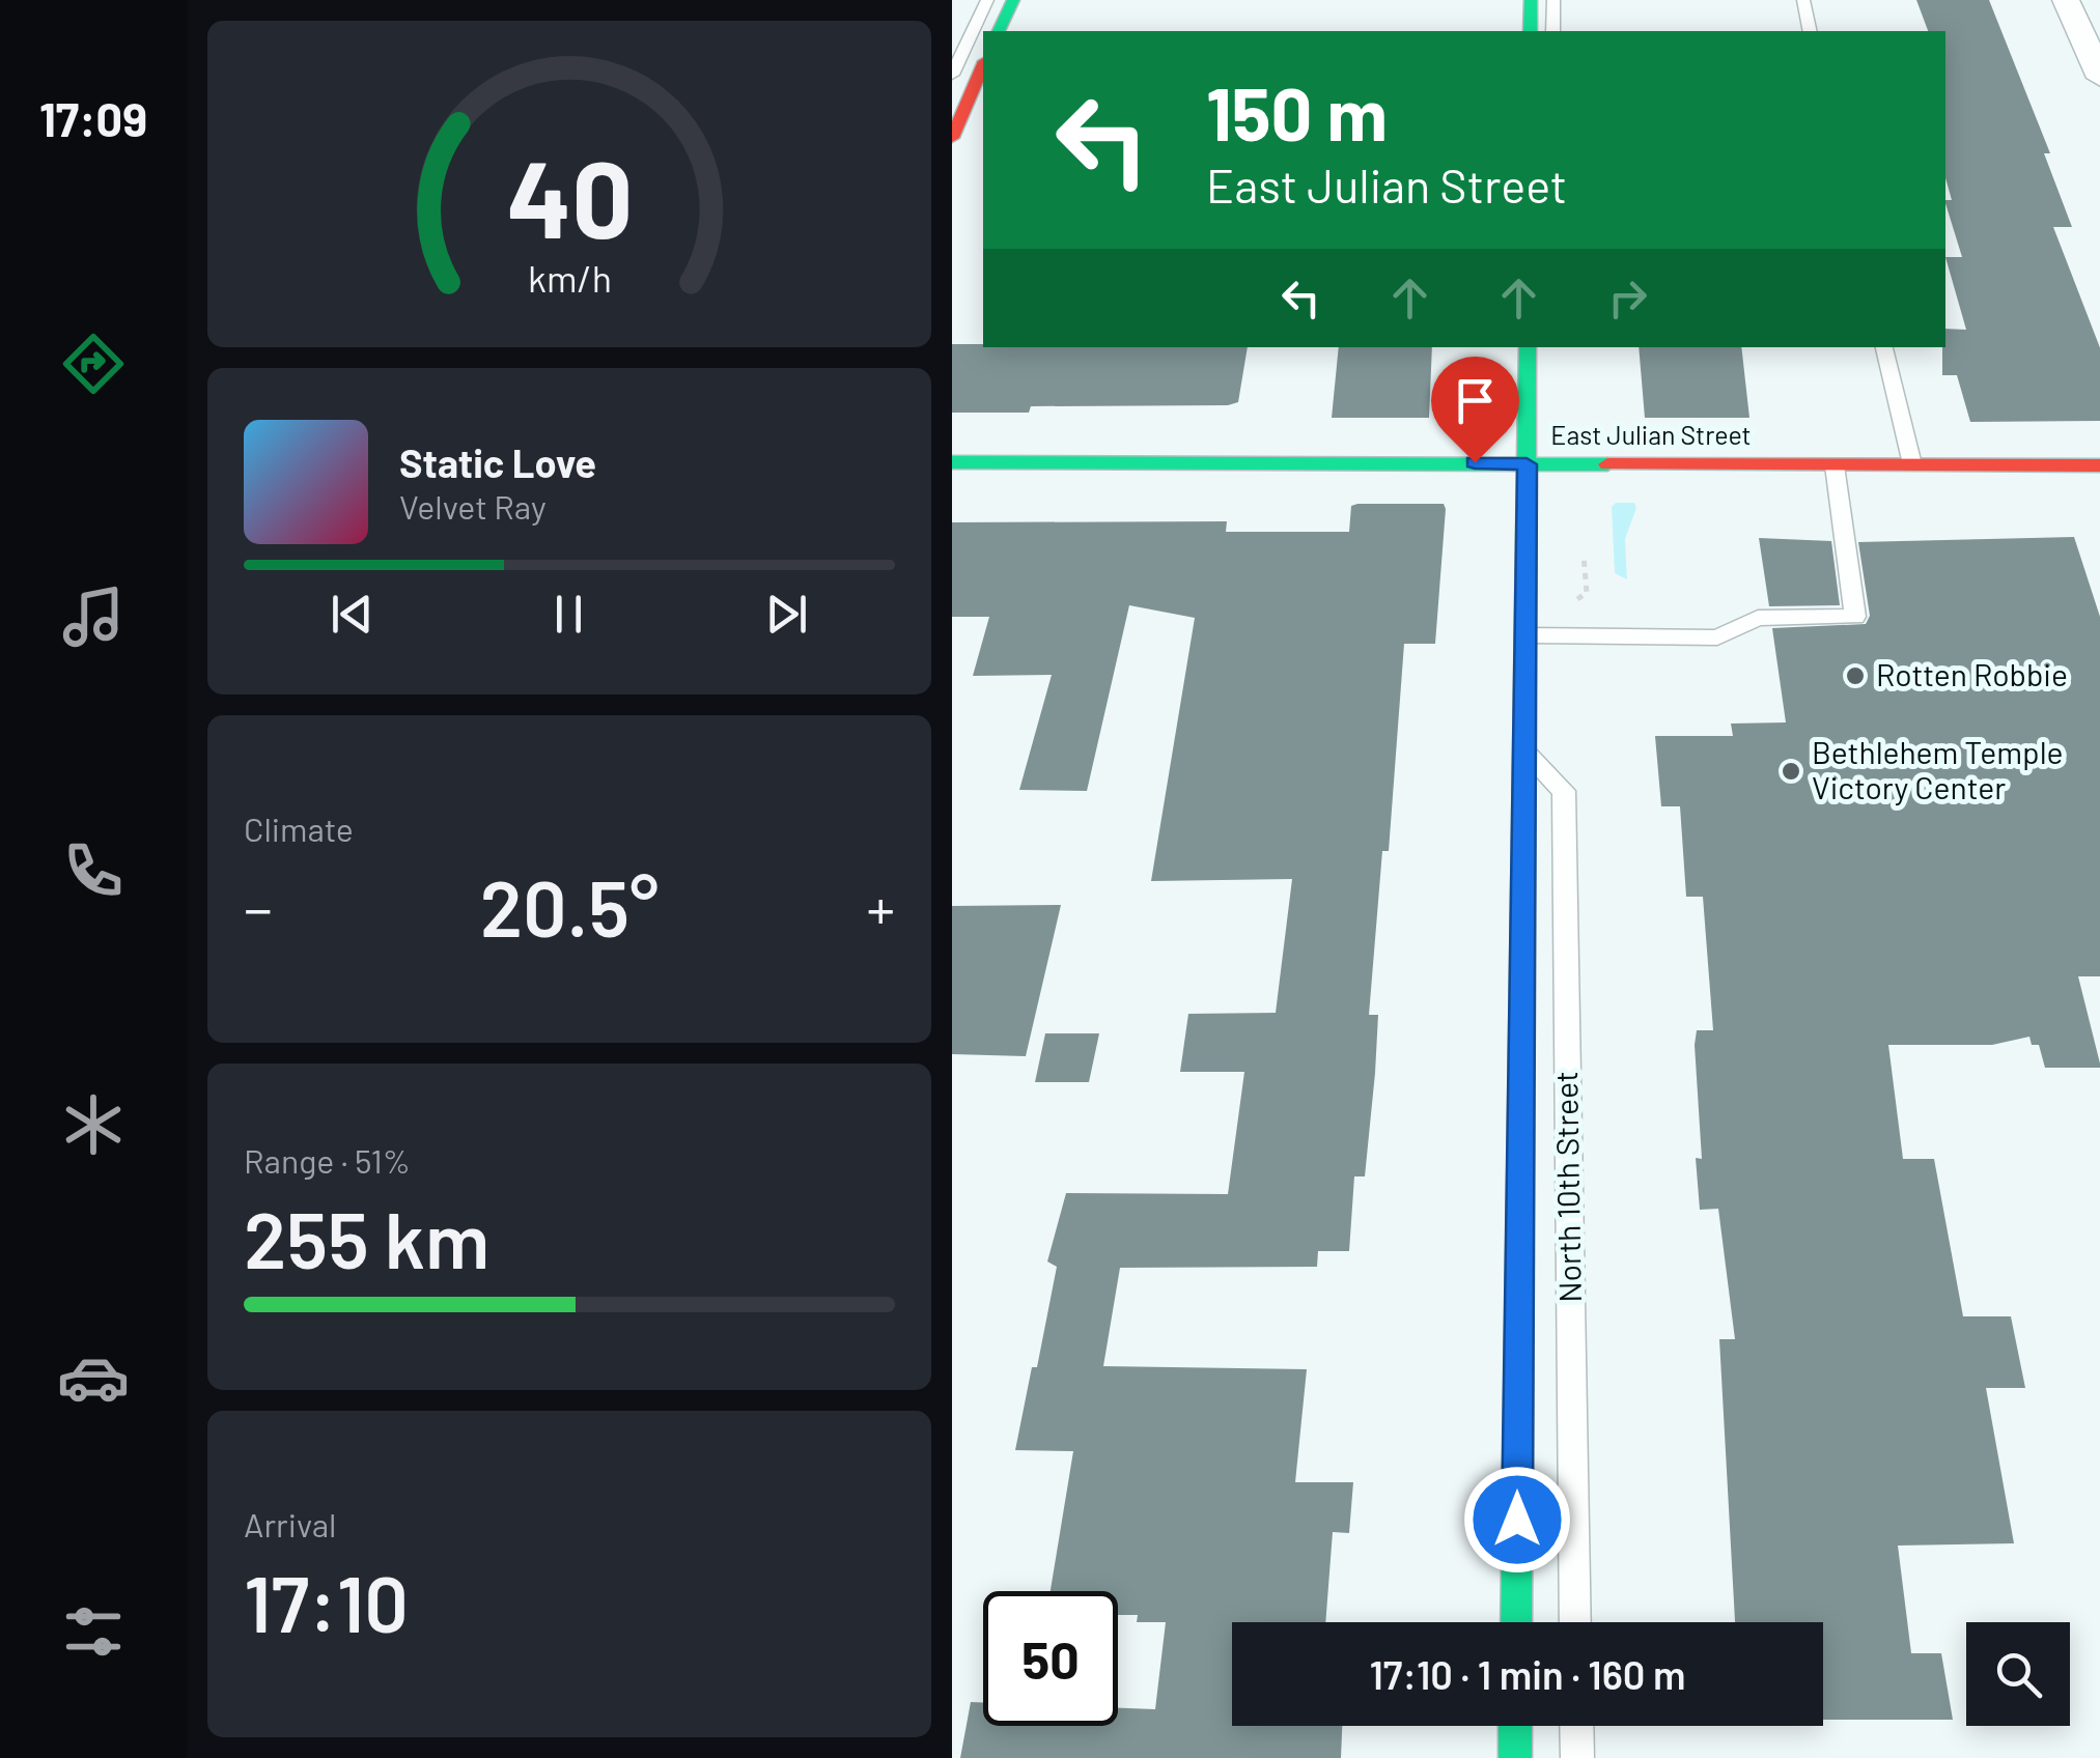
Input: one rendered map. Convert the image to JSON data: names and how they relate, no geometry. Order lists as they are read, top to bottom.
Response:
{
  "streets": {
    "main road": ["East Julian Street", "North 10th Street"]
  },
  "crossings": [
    ["East Julian Street", "North 10th Street"]
  ],
  "places": ["Rotten Robbie", "Bethlehem Temple Victory Center"],
  "page": {
    "tabs": "17:09",
    "turn": ["150 m", "East Julian Street"],
    "song": ["Static Love", "Velvet Ray"],
    "tile": [
      "Climate",
      ["Range · 51%", "255 km"],
      ["Arrival", "17:10"]
    ],
    "heat": ["−", "20.5°", "+"],
    "limit": "50",
    "trip": "17:10 · 1 min · 160 m",
    "gauge": ["40", "km/h"]
  }
}
